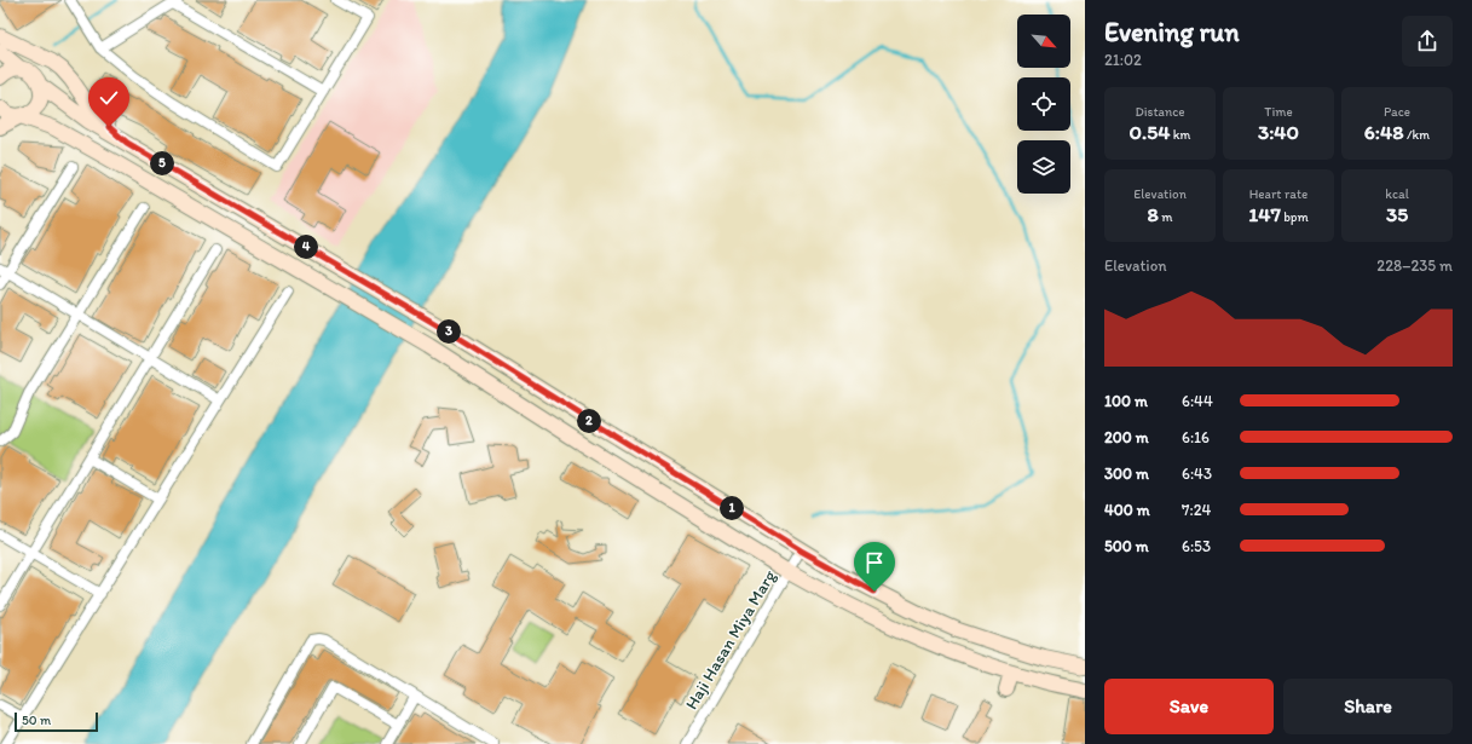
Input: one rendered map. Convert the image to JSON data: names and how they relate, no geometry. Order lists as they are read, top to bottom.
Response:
{
  "streets": {
    "street": ["Haji Hasan Miya Marg"]
  },
  "scale_bar": "50 m",
  "north": "bottom right",
  "page": {
    "heading": ["Evening run", "21:02"],
    "stats": [
      ["Distance", "0.54 km"],
      ["Time", "3:40"],
      ["Pace", "6:48 /km"],
      ["Elevation", "8 m"],
      ["Heart rate", "147 bpm"],
      ["kcal", "35"]
    ],
    "pins": [
      "5",
      "4",
      "3",
      "2",
      "1"
    ],
    "chart": ["Elevation", "228–235 m"],
    "list": [
      {
        "name": "100 m",
        "note": "6:44"
      },
      {
        "name": "200 m",
        "note": "6:16"
      },
      {
        "name": "300 m",
        "note": "6:43"
      },
      {
        "name": "400 m",
        "note": "7:24"
      },
      {
        "name": "500 m",
        "note": "6:53"
      }
    ],
    "buttons": ["Save", "Share"],
    "scale": "50 m"
  }
}
